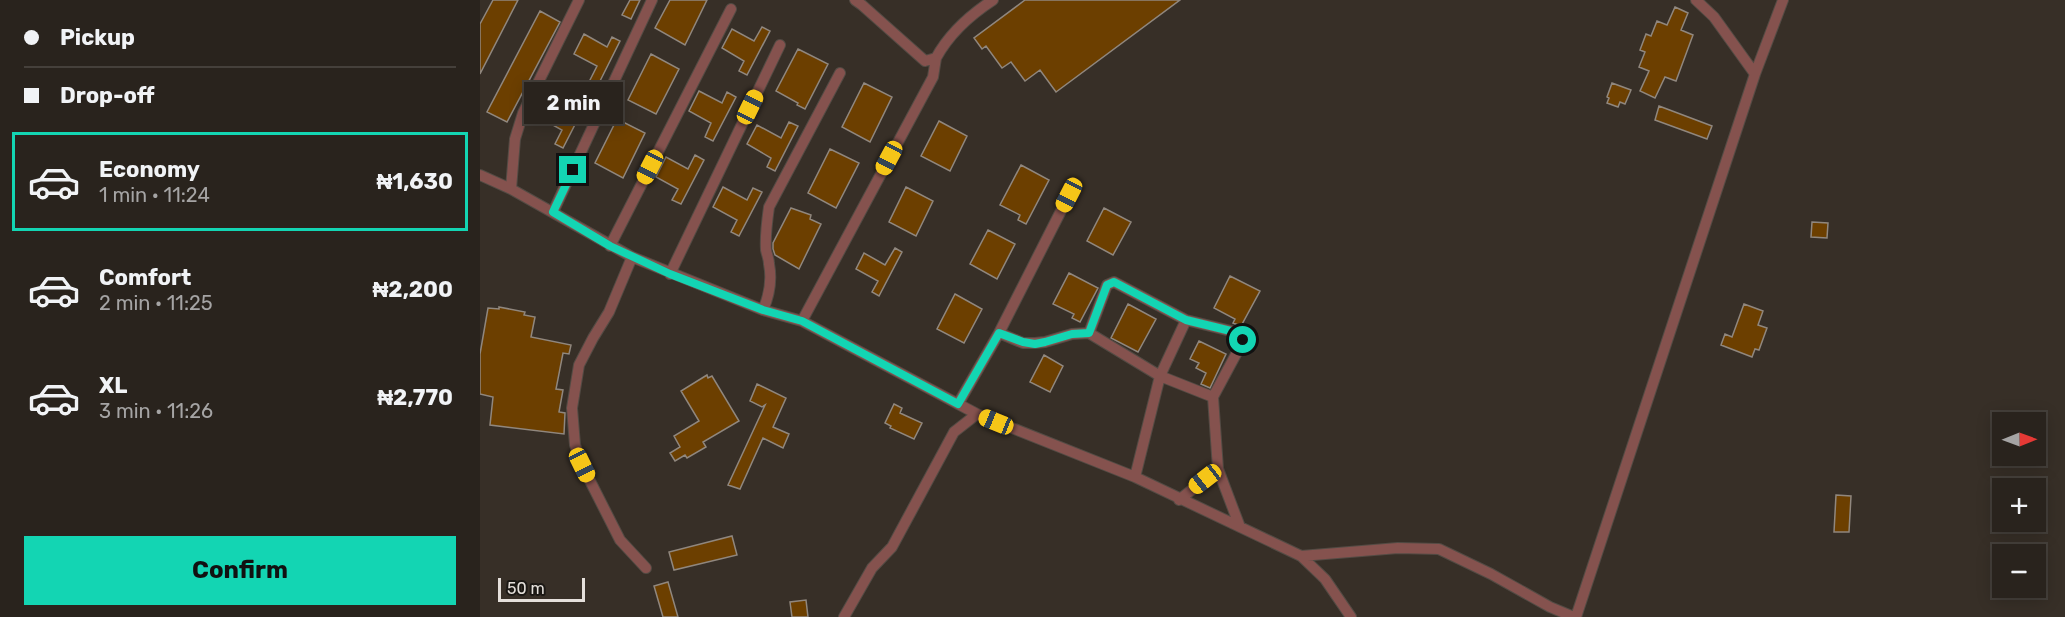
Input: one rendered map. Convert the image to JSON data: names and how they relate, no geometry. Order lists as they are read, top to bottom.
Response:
{
  "scale_bar": "50 m",
  "north": "right",
  "page": {
    "banner": ["Pickup", "Drop-off"],
    "bubble": "2 min",
    "list": [
      {
        "name": "Economy",
        "note": "1 min · 11:24",
        "value": "₦1,630"
      },
      {
        "name": "Comfort",
        "note": "2 min · 11:25",
        "value": "₦2,200"
      },
      {
        "name": "XL",
        "note": "3 min · 11:26",
        "value": "₦2,770"
      }
    ],
    "map_buttons": ["+", "−"],
    "buttons": "Confirm",
    "scale": "50 m"
  }
}
